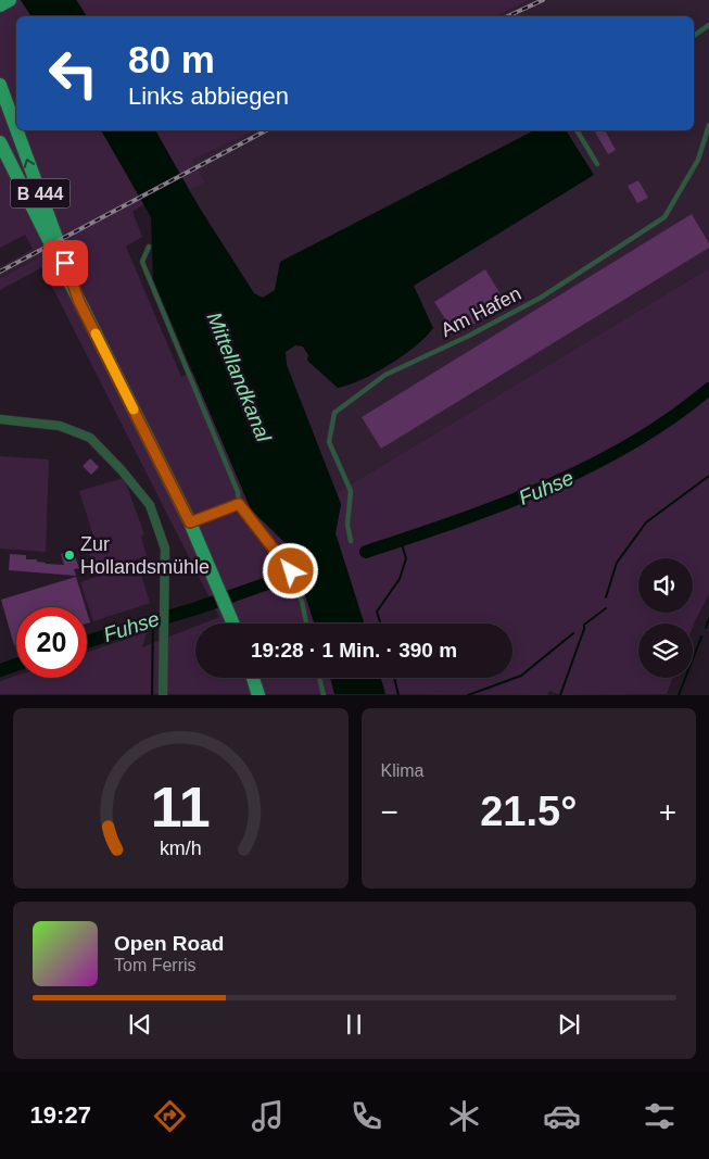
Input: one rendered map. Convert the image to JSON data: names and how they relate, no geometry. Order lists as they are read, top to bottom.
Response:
{
  "streets": {
    "main road": ["B 444"],
    "lane": ["Am Hafen"]
  },
  "water": ["Mittellandkanal", "Fuhse"],
  "places": ["Zur Hollandsmühle"],
  "page": {
    "turn": ["80 m", "Links abbiegen"],
    "limit": "20",
    "trip": "19:28 · 1 Min. · 390 m",
    "tile": "Klima",
    "heat": ["−", "21.5°", "+"],
    "song": ["Open Road", "Tom Ferris"],
    "tabs": "19:27",
    "gauge": ["11", "km/h"]
  }
}
